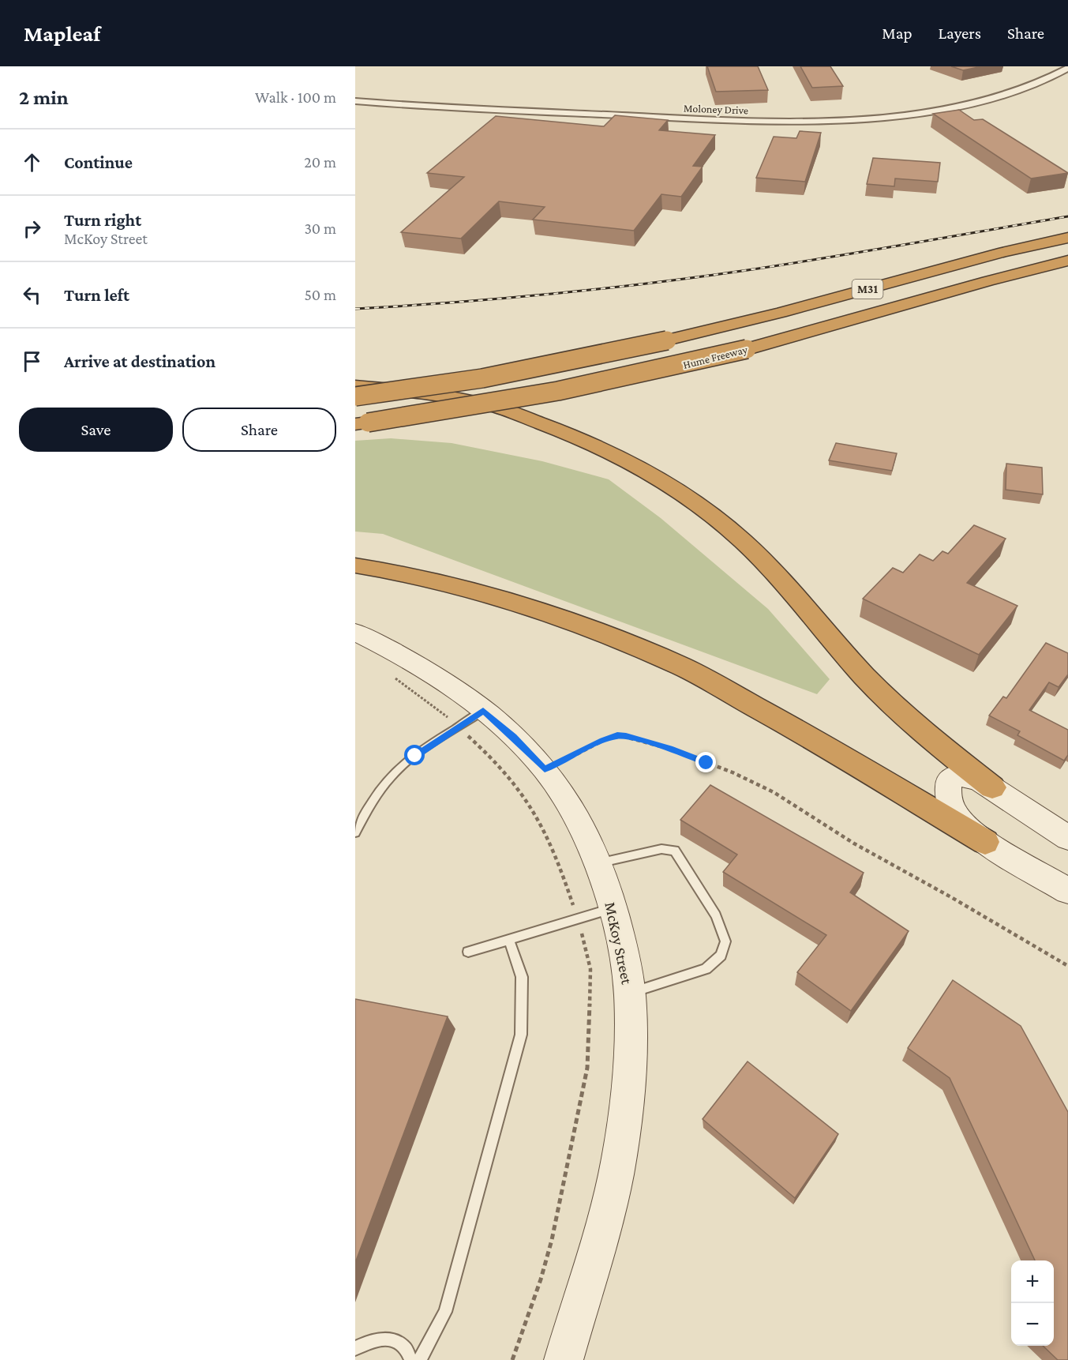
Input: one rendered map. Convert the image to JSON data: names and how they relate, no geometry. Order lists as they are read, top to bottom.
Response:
{
  "streets": {
    "highway": ["M31", "Hume Freeway"],
    "street": ["Moloney Drive", "McKoy Street"]
  },
  "page": {
    "header": "Mapleaf",
    "nav": ["Map", "Layers", "Share"],
    "heading": ["2 min", "Walk · 100 m"],
    "list": [
      ["Continue", "20 m"],
      ["Turn right", "McKoy Street", "30 m"],
      ["Turn left", "50 m"],
      "Arrive at destination"
    ],
    "buttons": ["Save", "Share"],
    "map_buttons": ["+", "−"]
  }
}
